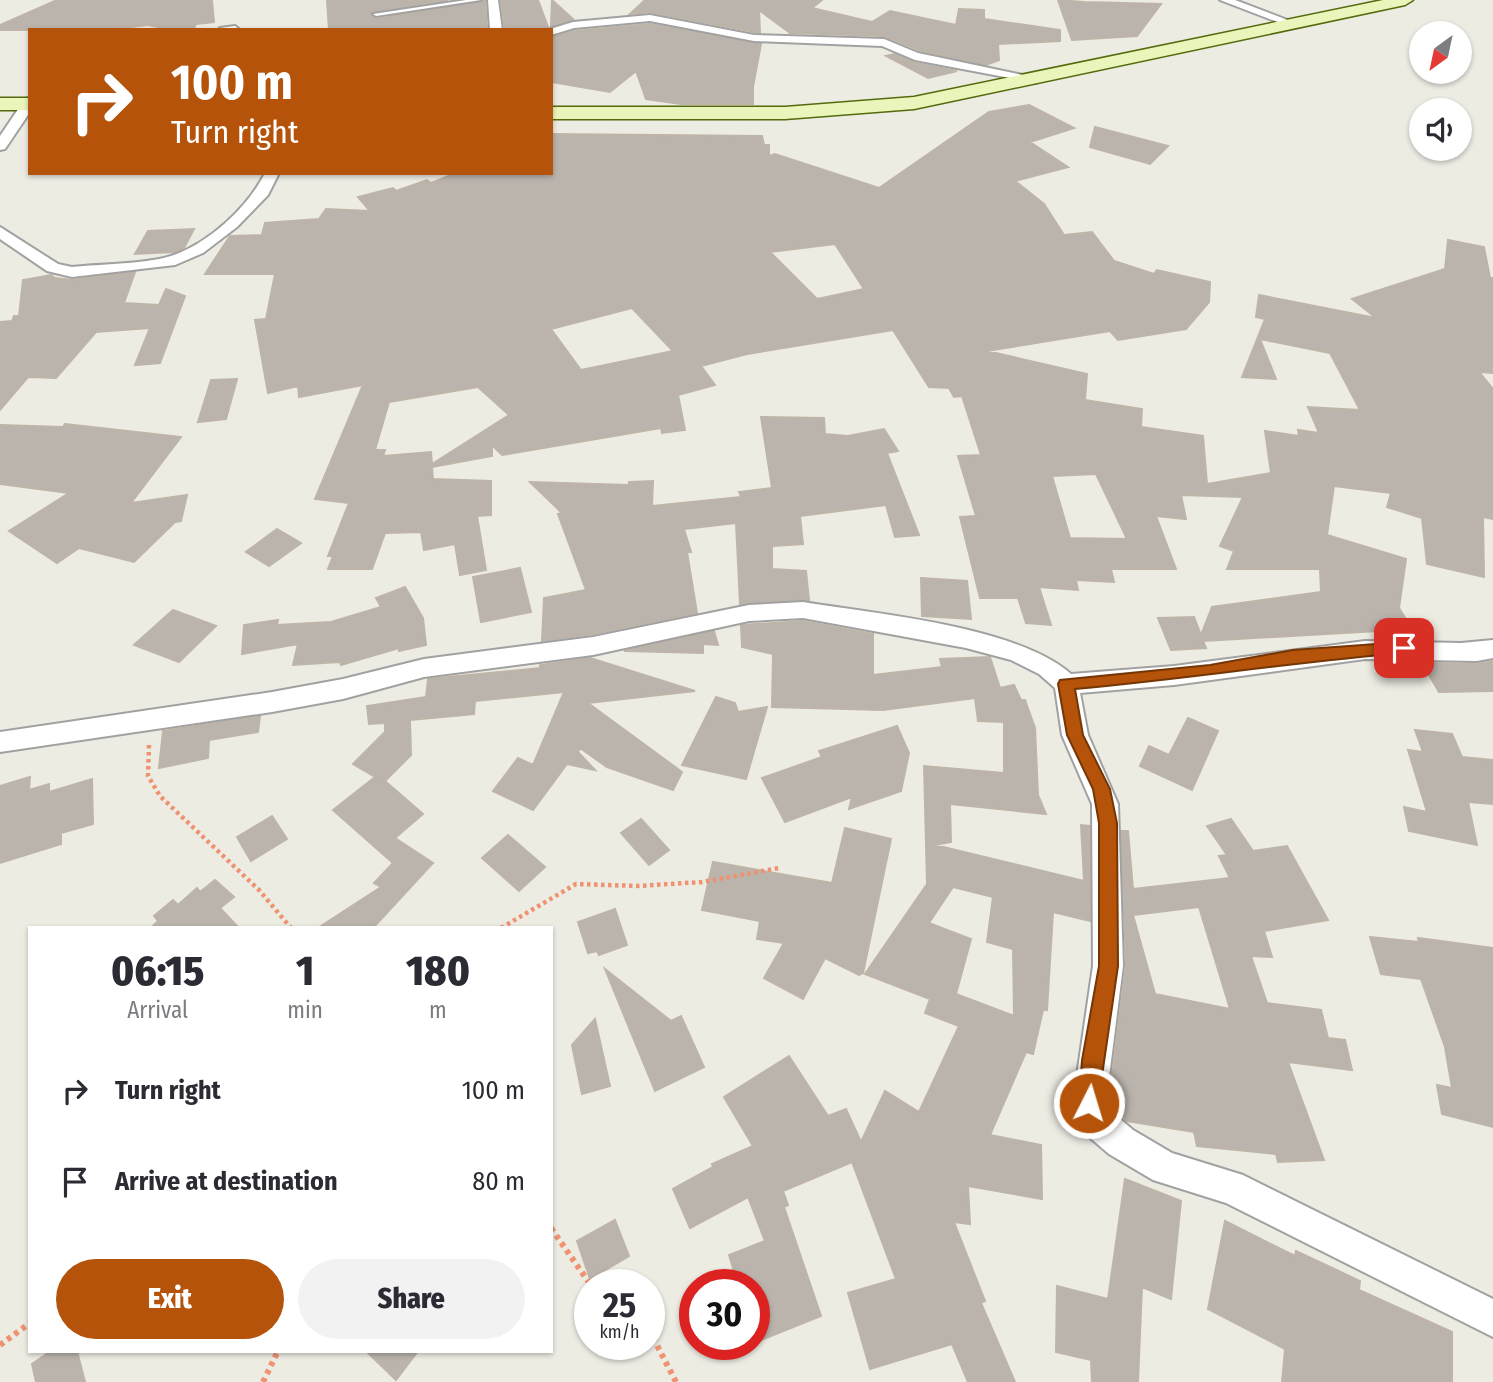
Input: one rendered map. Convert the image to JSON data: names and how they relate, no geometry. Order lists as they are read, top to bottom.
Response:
{
  "north": "bottom left",
  "page": {
    "turn": ["100 m", "Turn right"],
    "eta": [
      "06:15",
      "Arrival",
      "1",
      "min",
      "180",
      "m"
    ],
    "list": [
      {
        "name": "Turn right",
        "value": "100 m"
      },
      {
        "name": "Arrive at destination",
        "value": "80 m"
      }
    ],
    "buttons": ["Exit", "Share"],
    "speed": "25 km/h",
    "limit": "30"
  }
}
